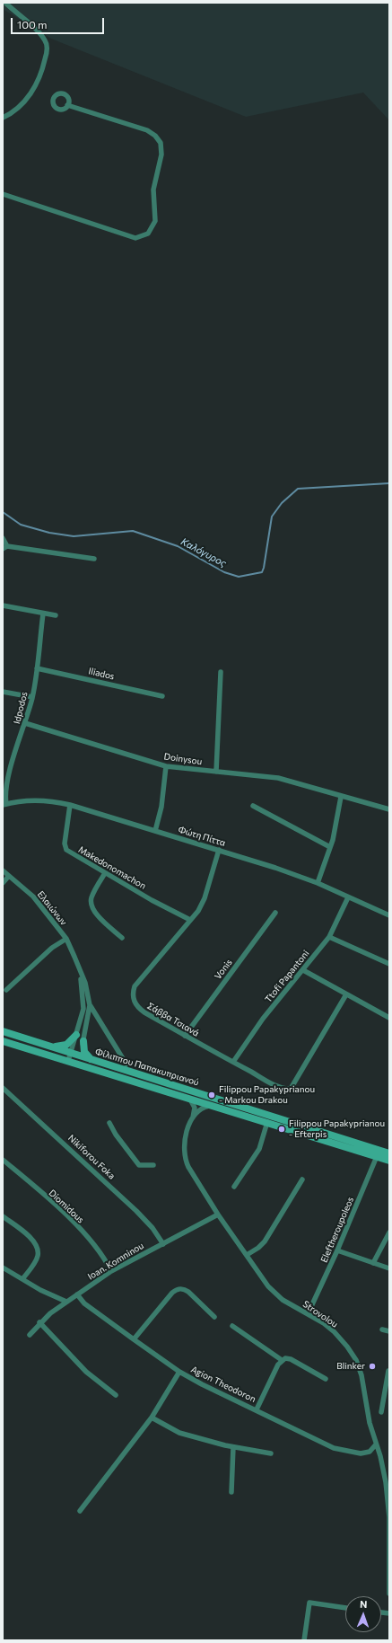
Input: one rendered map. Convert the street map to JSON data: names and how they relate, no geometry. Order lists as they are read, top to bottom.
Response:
{
  "streets": {
    "main road": ["Φίλιππου Παπακυπριανού"],
    "street": [
      "Iliados",
      "Idpodos",
      "Doinysou",
      "Φώτη Πίττα",
      "Makedonomachon",
      "Ελαιώνων",
      "Vonis",
      "Ttofi Papantoni",
      "Σάββα Τσιανά",
      "Nikiforou Foka",
      "Diomidous",
      "Eleftheroupoleos",
      "Ioan. Komninou",
      "Strovolou",
      "Agion Theodoron"
    ]
  },
  "crossings": [
    ["Iliados", "Idpodos"],
    ["Idpodos", "Doinysou"],
    ["Idpodos", "Φώτη Πίττα"],
    ["Φώτη Πίττα", "Makedonomachon"],
    ["Φώτη Πίττα", "Ttofi Papantoni"],
    ["Φώτη Πίττα", "Σάββα Τσιανά"],
    ["Makedonomachon", "Σάββα Τσιανά"],
    ["Ελαιώνων", "Φίλιππου Παπακυπριανού"],
    ["Vonis", "Σάββα Τσιανά"],
    ["Ttofi Papantoni", "Σάββα Τσιανά"],
    ["Φίλιππου Παπακυπριανού", "Eleftheroupoleos"],
    ["Φίλιππου Παπακυπριανού", "Strovolou"],
    ["Nikiforou Foka", "Ioan. Komninou"],
    ["Diomidous", "Ioan. Komninou"],
    ["Eleftheroupoleos", "Strovolou"],
    ["Ioan. Komninou", "Strovolou"],
    ["Ioan. Komninou", "Agion Theodoron"],
    ["Strovolou", "Agion Theodoron"]
  ],
  "water": ["Καλόγυρος"],
  "places": ["Filippou Papakyprianou - Markou Drakou", "Filippou Papakyprianou - Efterpis", "Blinker"],
  "scale_bar": "100 m",
  "north": "top"
}
